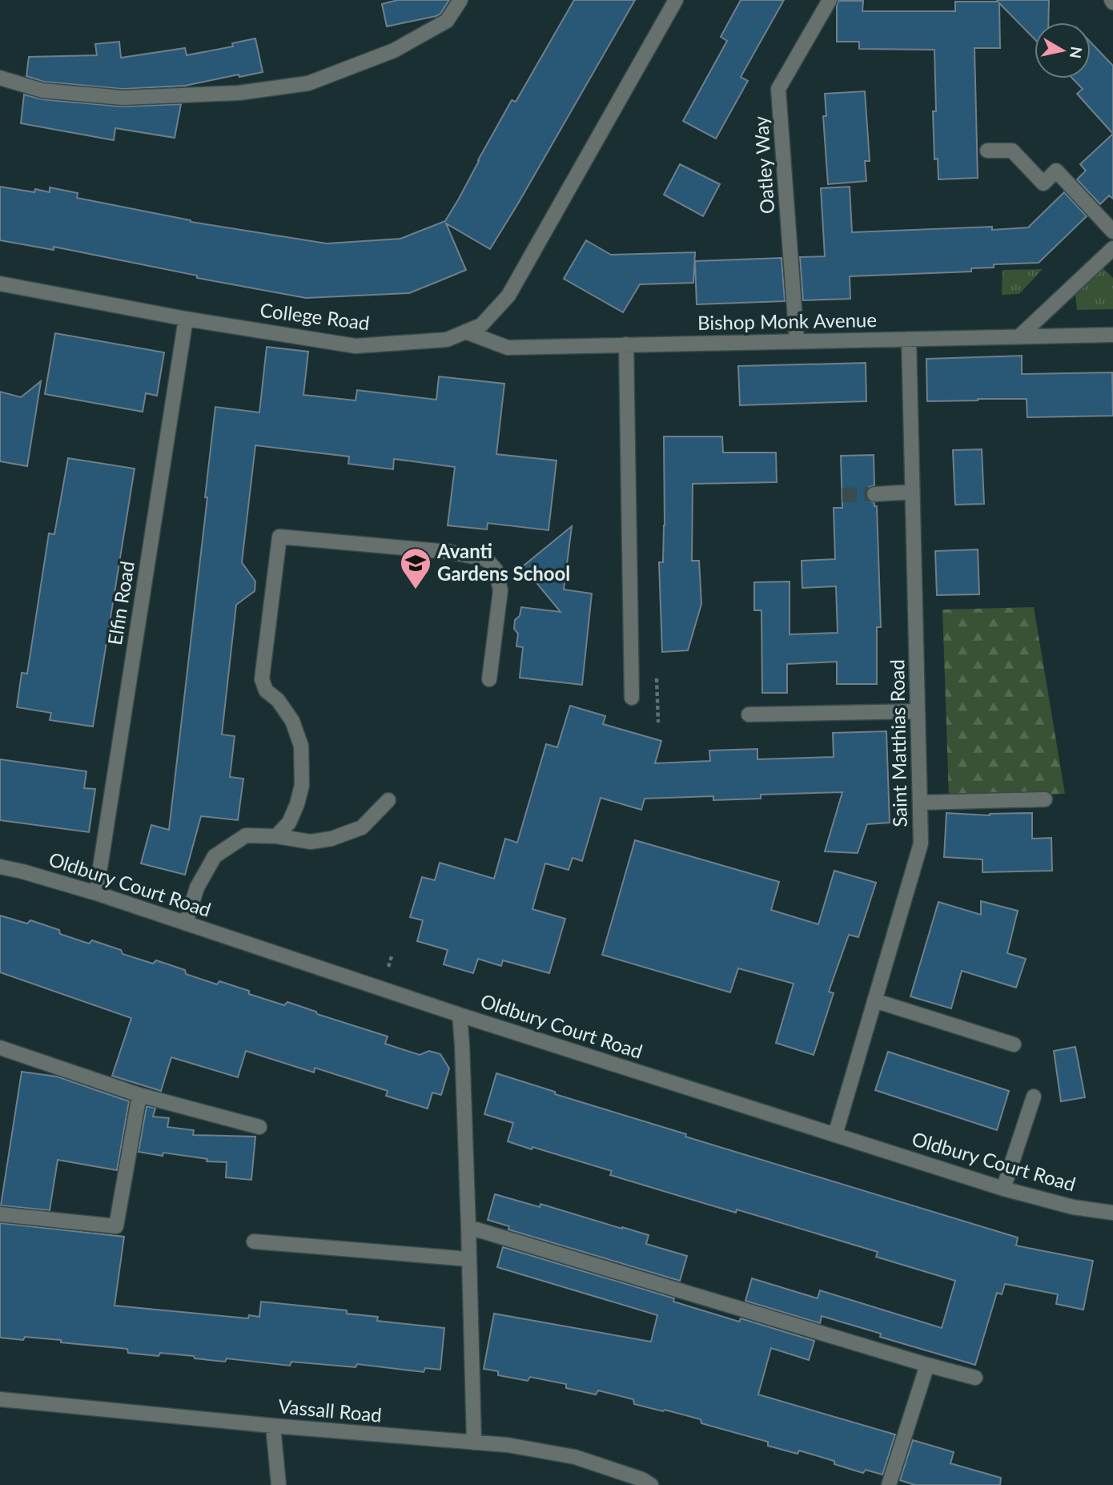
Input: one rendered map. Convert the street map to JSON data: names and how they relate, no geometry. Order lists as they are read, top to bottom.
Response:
{
  "streets": {
    "street": [
      "Oatley Way",
      "College Road",
      "Bishop Monk Avenue",
      "Elfin Road",
      "Saint Matthias Road",
      "Oldbury Court Road",
      "Vassall Road"
    ]
  },
  "crossings": [
    ["Oatley Way", "Bishop Monk Avenue"],
    ["College Road", "Bishop Monk Avenue"],
    ["College Road", "Elfin Road"],
    ["Bishop Monk Avenue", "Saint Matthias Road"],
    ["Elfin Road", "Oldbury Court Road"],
    ["Saint Matthias Road", "Oldbury Court Road"]
  ],
  "places": {
    "school or university": ["Avanti Gardens School"]
  },
  "north": "right"
}
